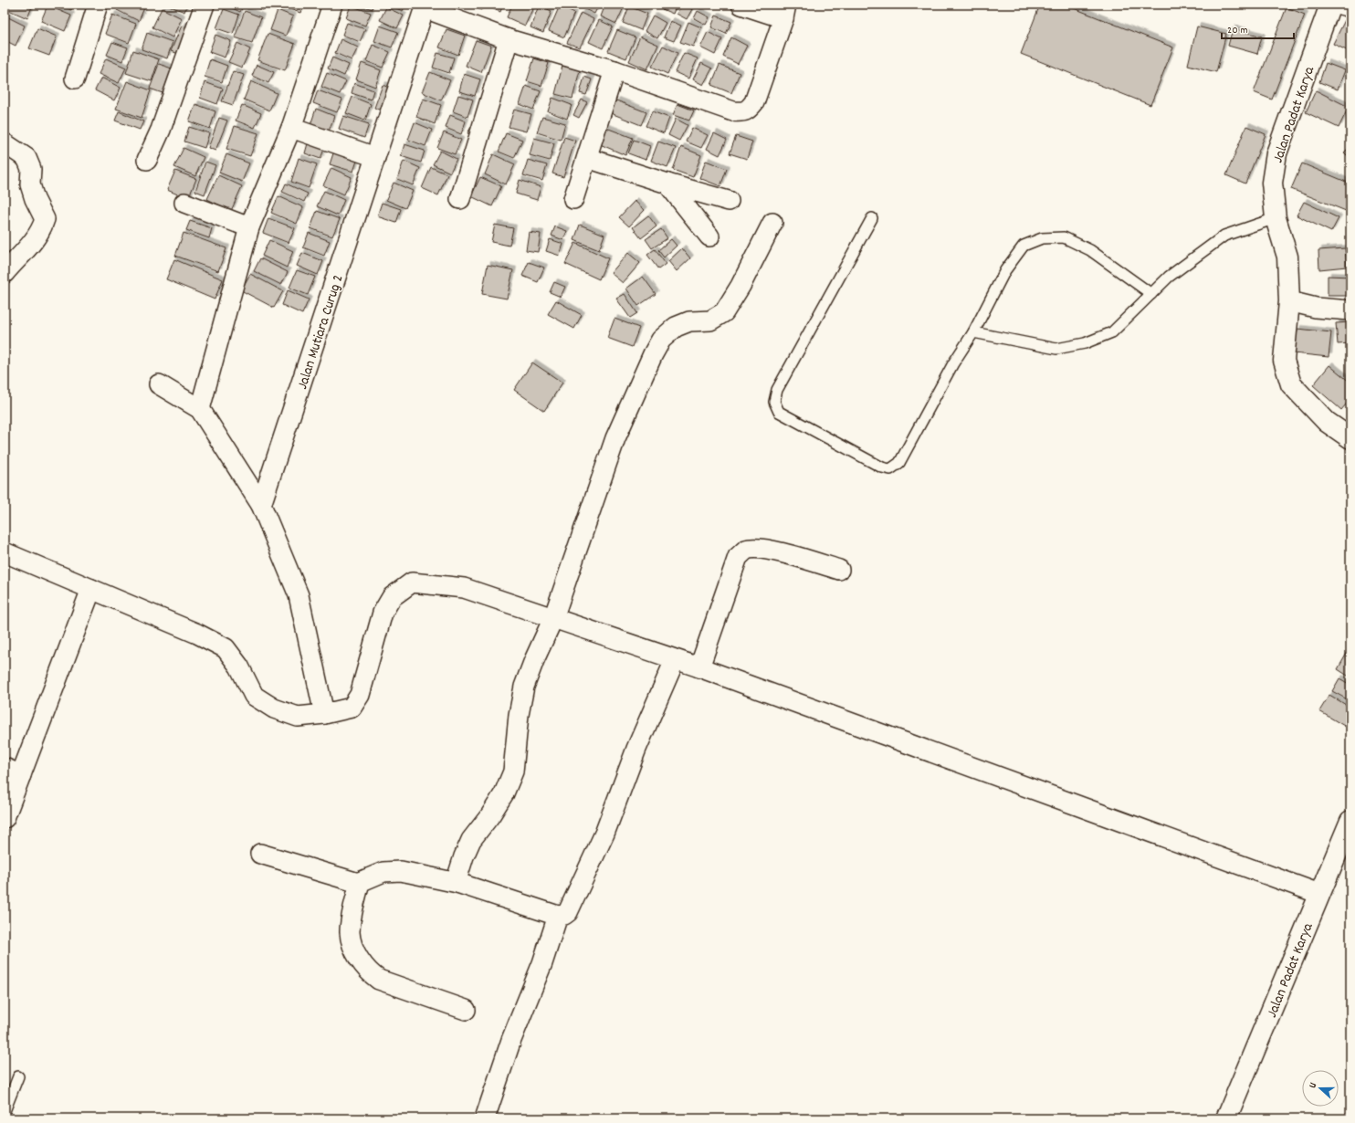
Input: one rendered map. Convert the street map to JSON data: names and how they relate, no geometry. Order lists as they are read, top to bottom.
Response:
{
  "streets": {
    "street": ["Jalan Padat Karya", "Jalan Mutiara Curug 2"]
  },
  "scale_bar": "20 m",
  "north": "left"
}
